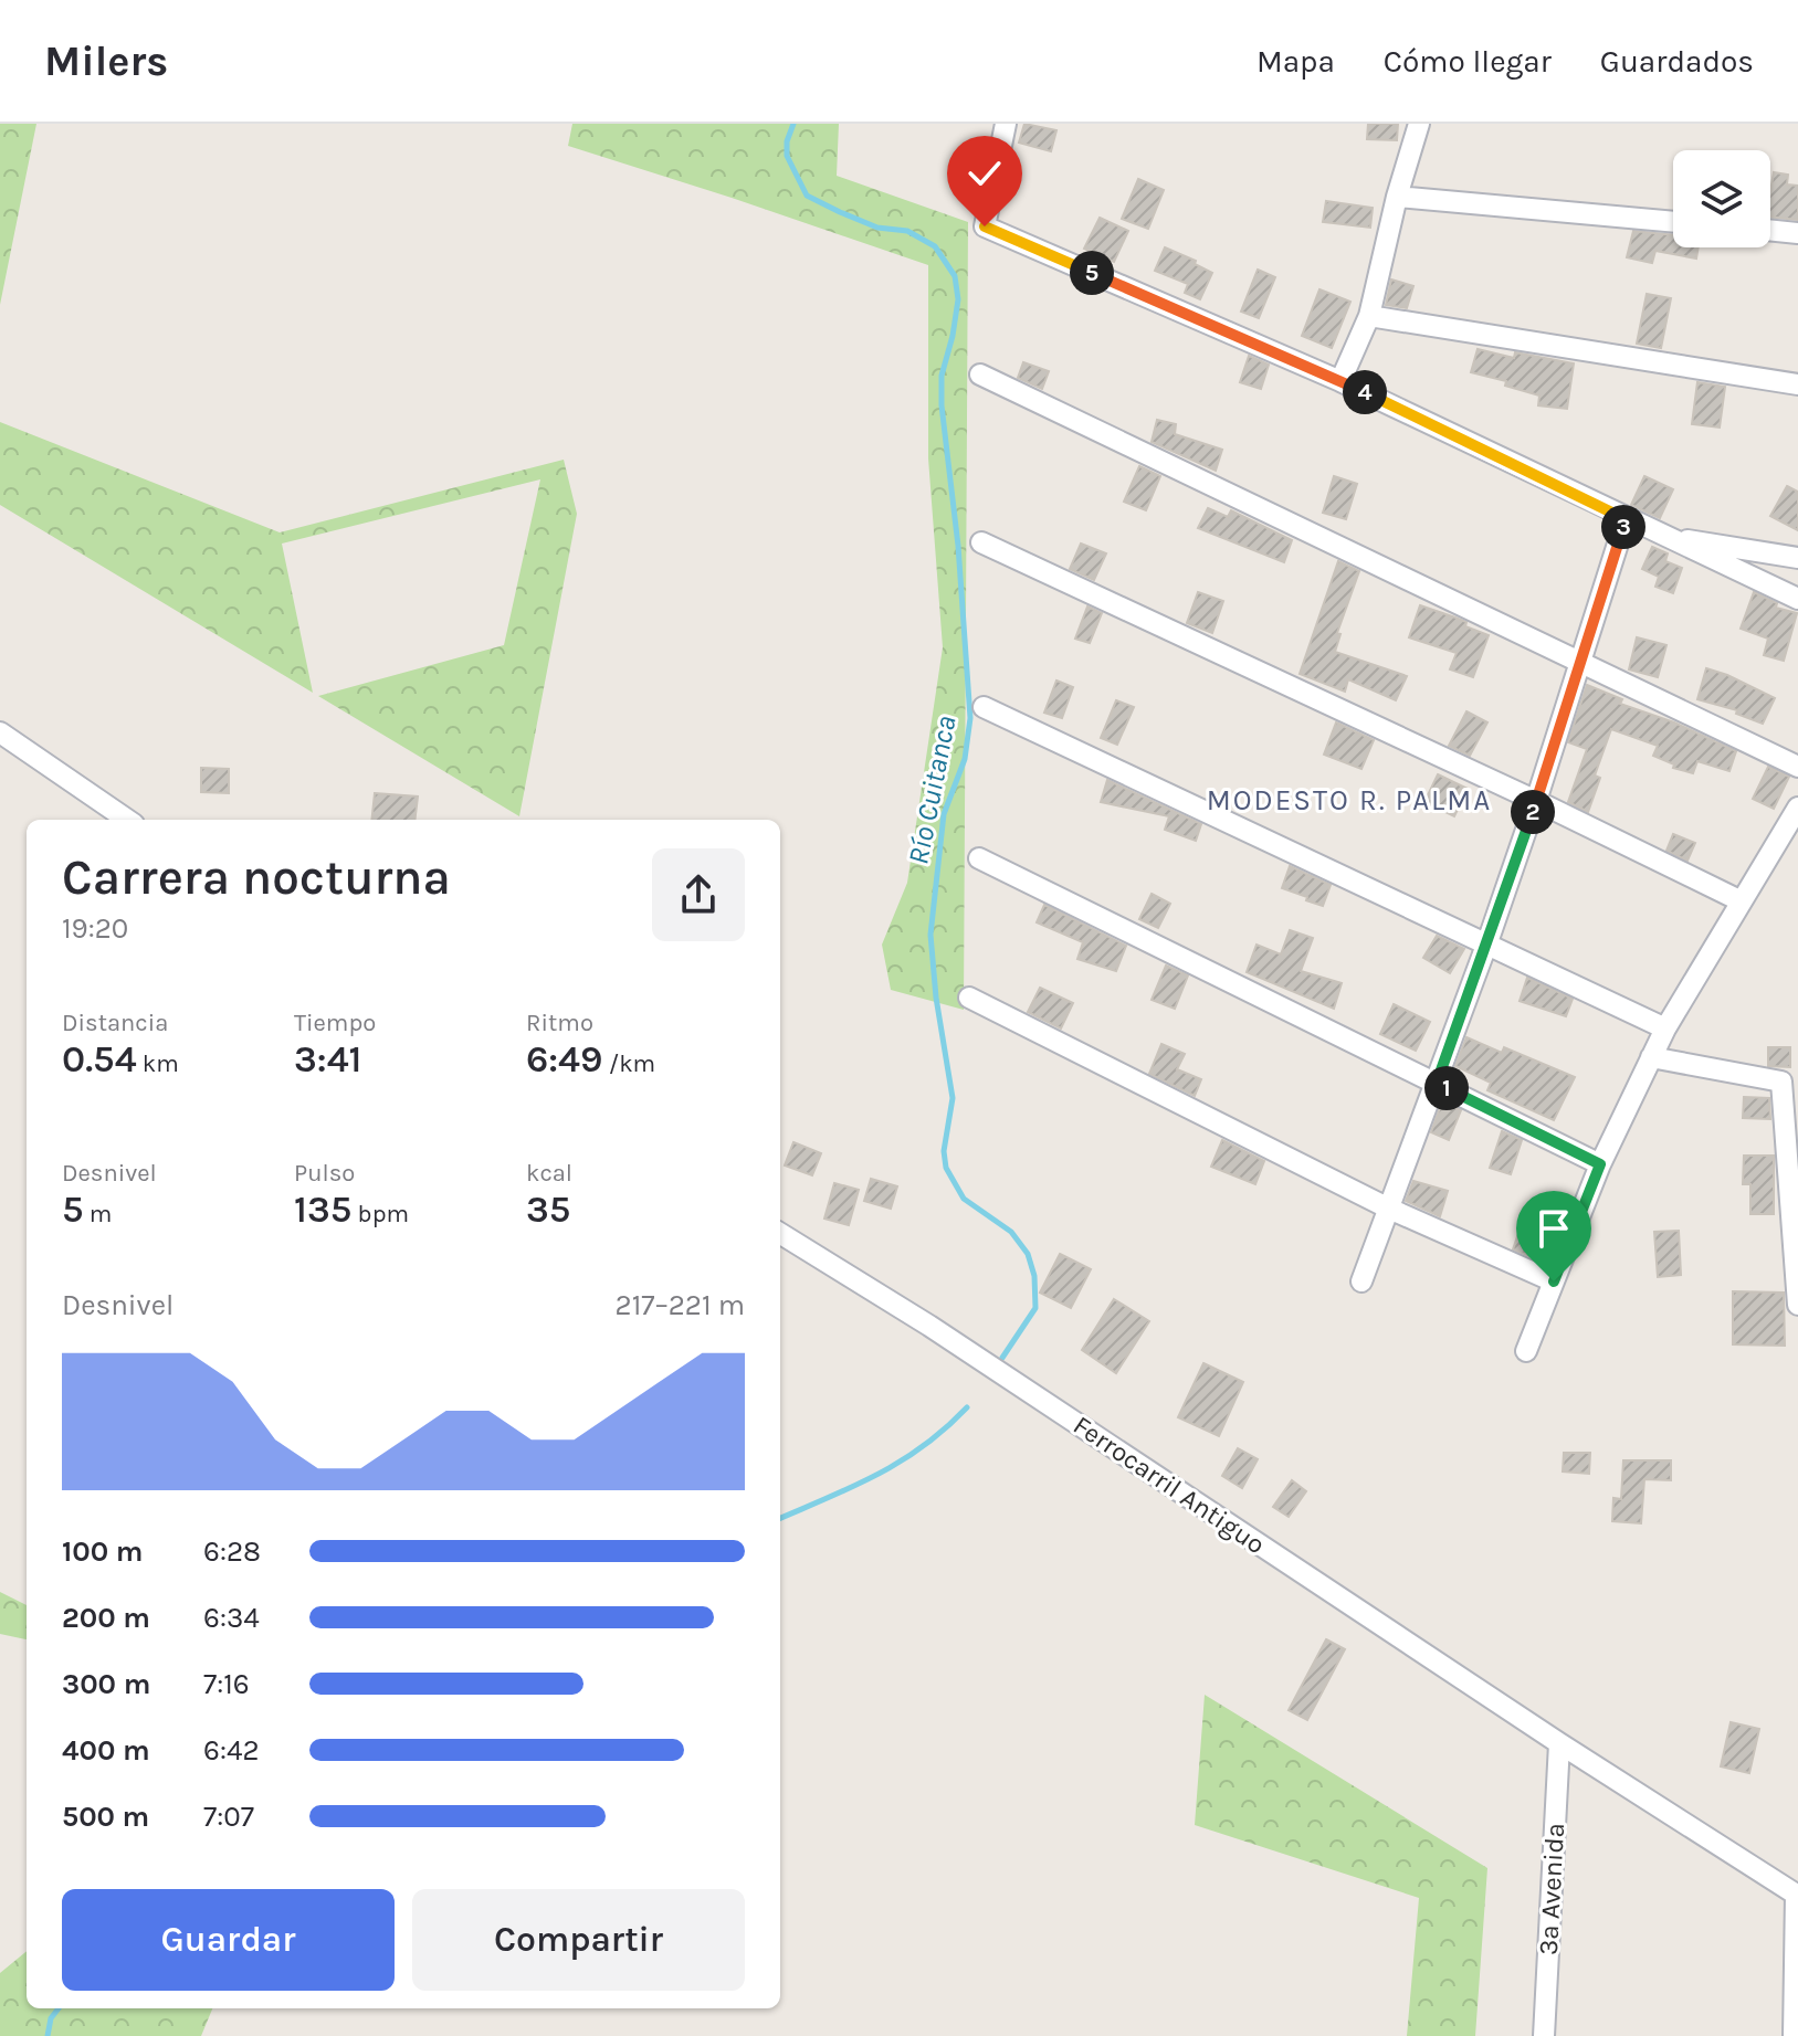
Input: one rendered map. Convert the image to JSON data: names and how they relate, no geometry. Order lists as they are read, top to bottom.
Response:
{
  "streets": {
    "street": ["Ferrocarril Antiguo", "3a Avenida"]
  },
  "crossings": [
    ["Ferrocarril Antiguo", "3a Avenida"]
  ],
  "districts": ["MODESTO R. PALMA"],
  "water": ["Río Cuitanca"],
  "page": {
    "header": "Milers",
    "nav": ["Mapa", "Cómo llegar", "Guardados"],
    "pins": [
      "5",
      "4",
      "3",
      "2",
      "1"
    ],
    "heading": ["Carrera nocturna", "19:20"],
    "stats": [
      ["Distancia", "0.54 km"],
      ["Tiempo", "3:41"],
      ["Ritmo", "6:49 /km"],
      ["Desnivel", "5 m"],
      ["Pulso", "135 bpm"],
      ["kcal", "35"]
    ],
    "chart": ["Desnivel", "217–221 m"],
    "list": [
      {
        "name": "100 m",
        "note": "6:28"
      },
      {
        "name": "200 m",
        "note": "6:34"
      },
      {
        "name": "300 m",
        "note": "7:16"
      },
      {
        "name": "400 m",
        "note": "6:42"
      },
      {
        "name": "500 m",
        "note": "7:07"
      }
    ],
    "buttons": ["Guardar", "Compartir"]
  }
}
